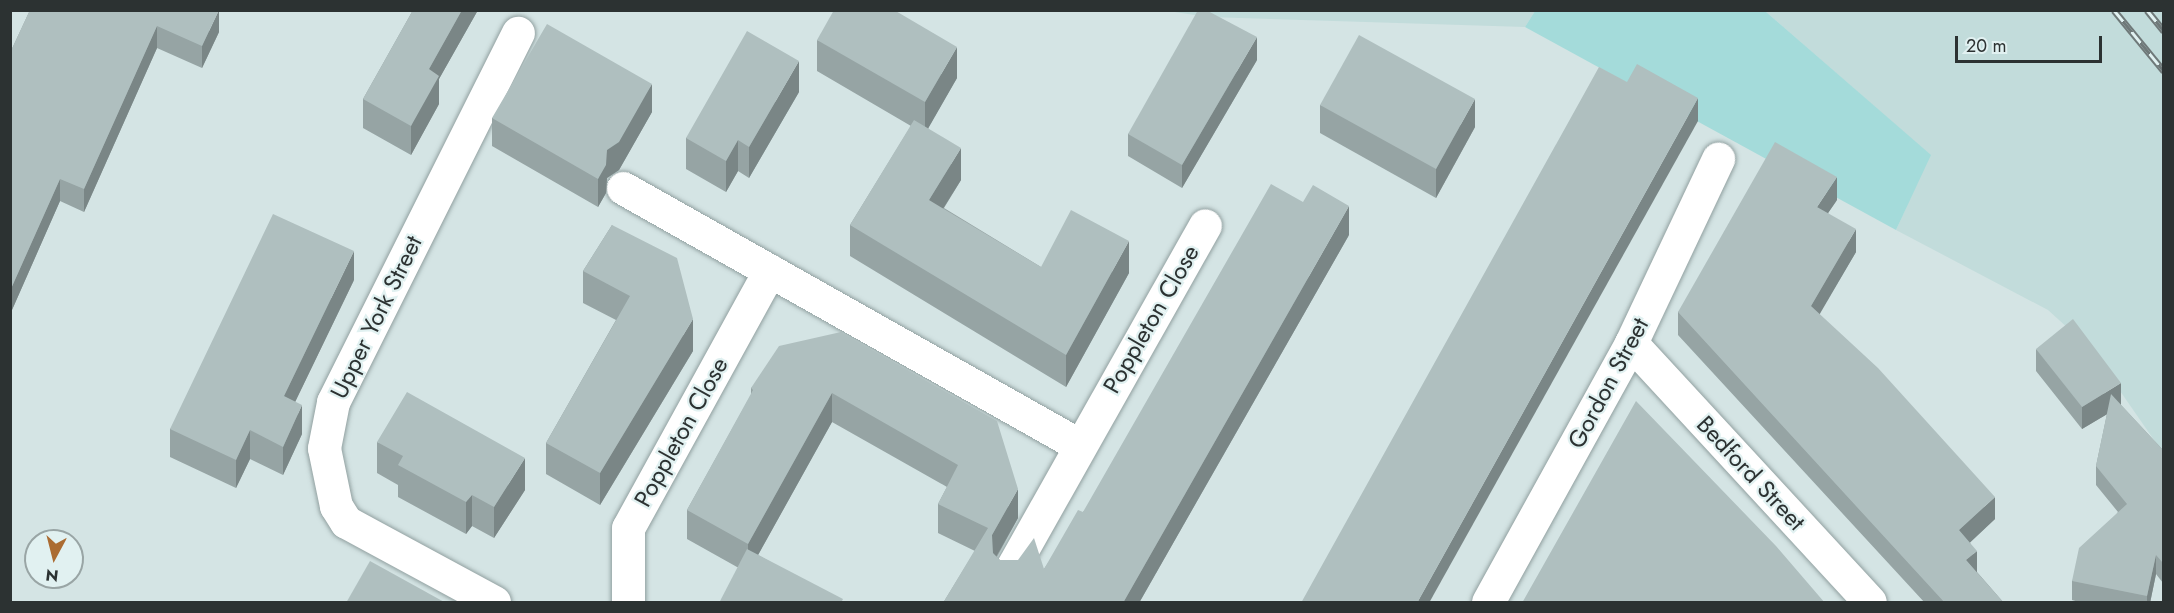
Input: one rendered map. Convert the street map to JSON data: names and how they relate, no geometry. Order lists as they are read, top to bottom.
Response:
{
  "streets": {
    "street": [
      "Upper York Street",
      "Poppleton Close",
      "Gordon Street",
      "Bedford Street"
    ]
  },
  "crossings": [
    ["Gordon Street", "Bedford Street"]
  ],
  "scale_bar": "20 m",
  "north": "bottom"
}
